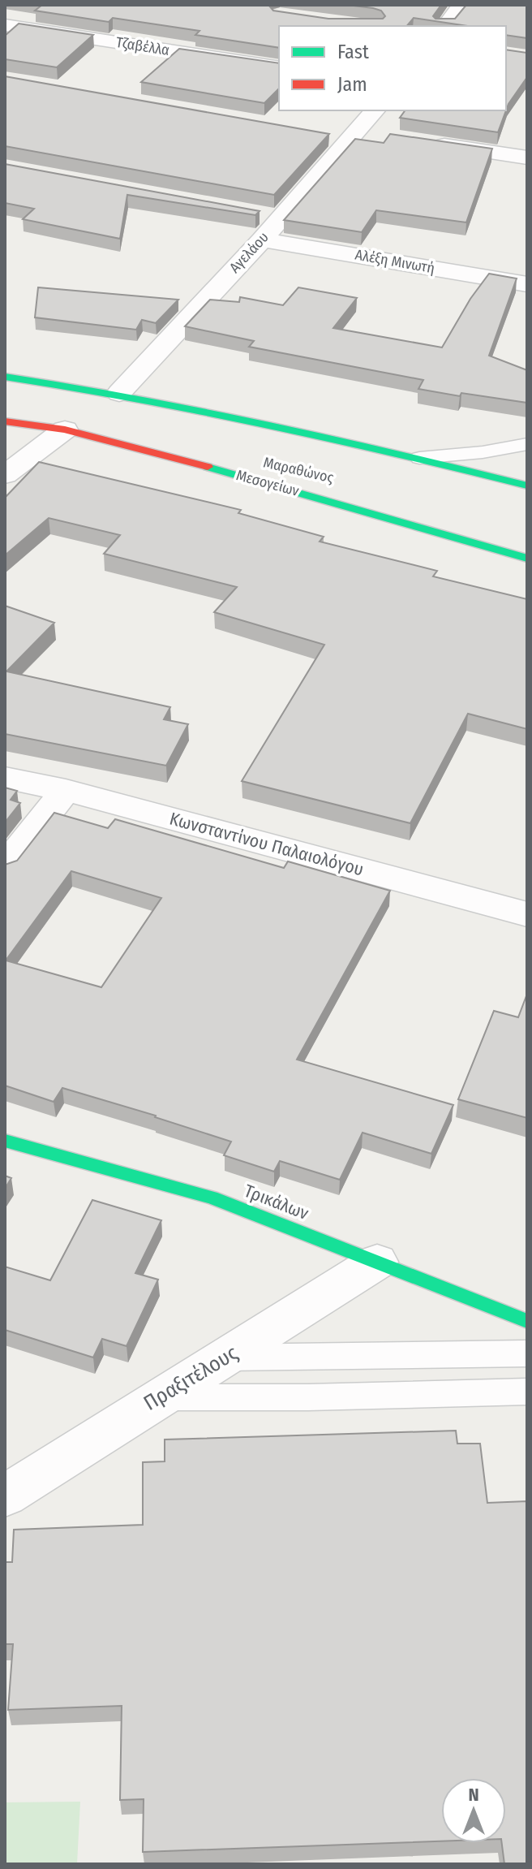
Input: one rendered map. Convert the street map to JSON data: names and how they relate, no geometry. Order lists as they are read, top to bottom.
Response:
{
  "streets": {
    "main road": ["Μεσογείων", "Τρικάλων"],
    "street": [
      "Τζαβέλλα",
      "Αγελάου",
      "Αλέξη Μινωτή",
      "Κωνσταντίνου Παλαιολόγου",
      "Πραξιτέλους"
    ]
  },
  "crossings": [
    ["Αγελάου", "Αλέξη Μινωτή"],
    ["Τρικάλων", "Πραξιτέλους"]
  ],
  "legend": ["Fast", "Jam"],
  "north": "top"
}
